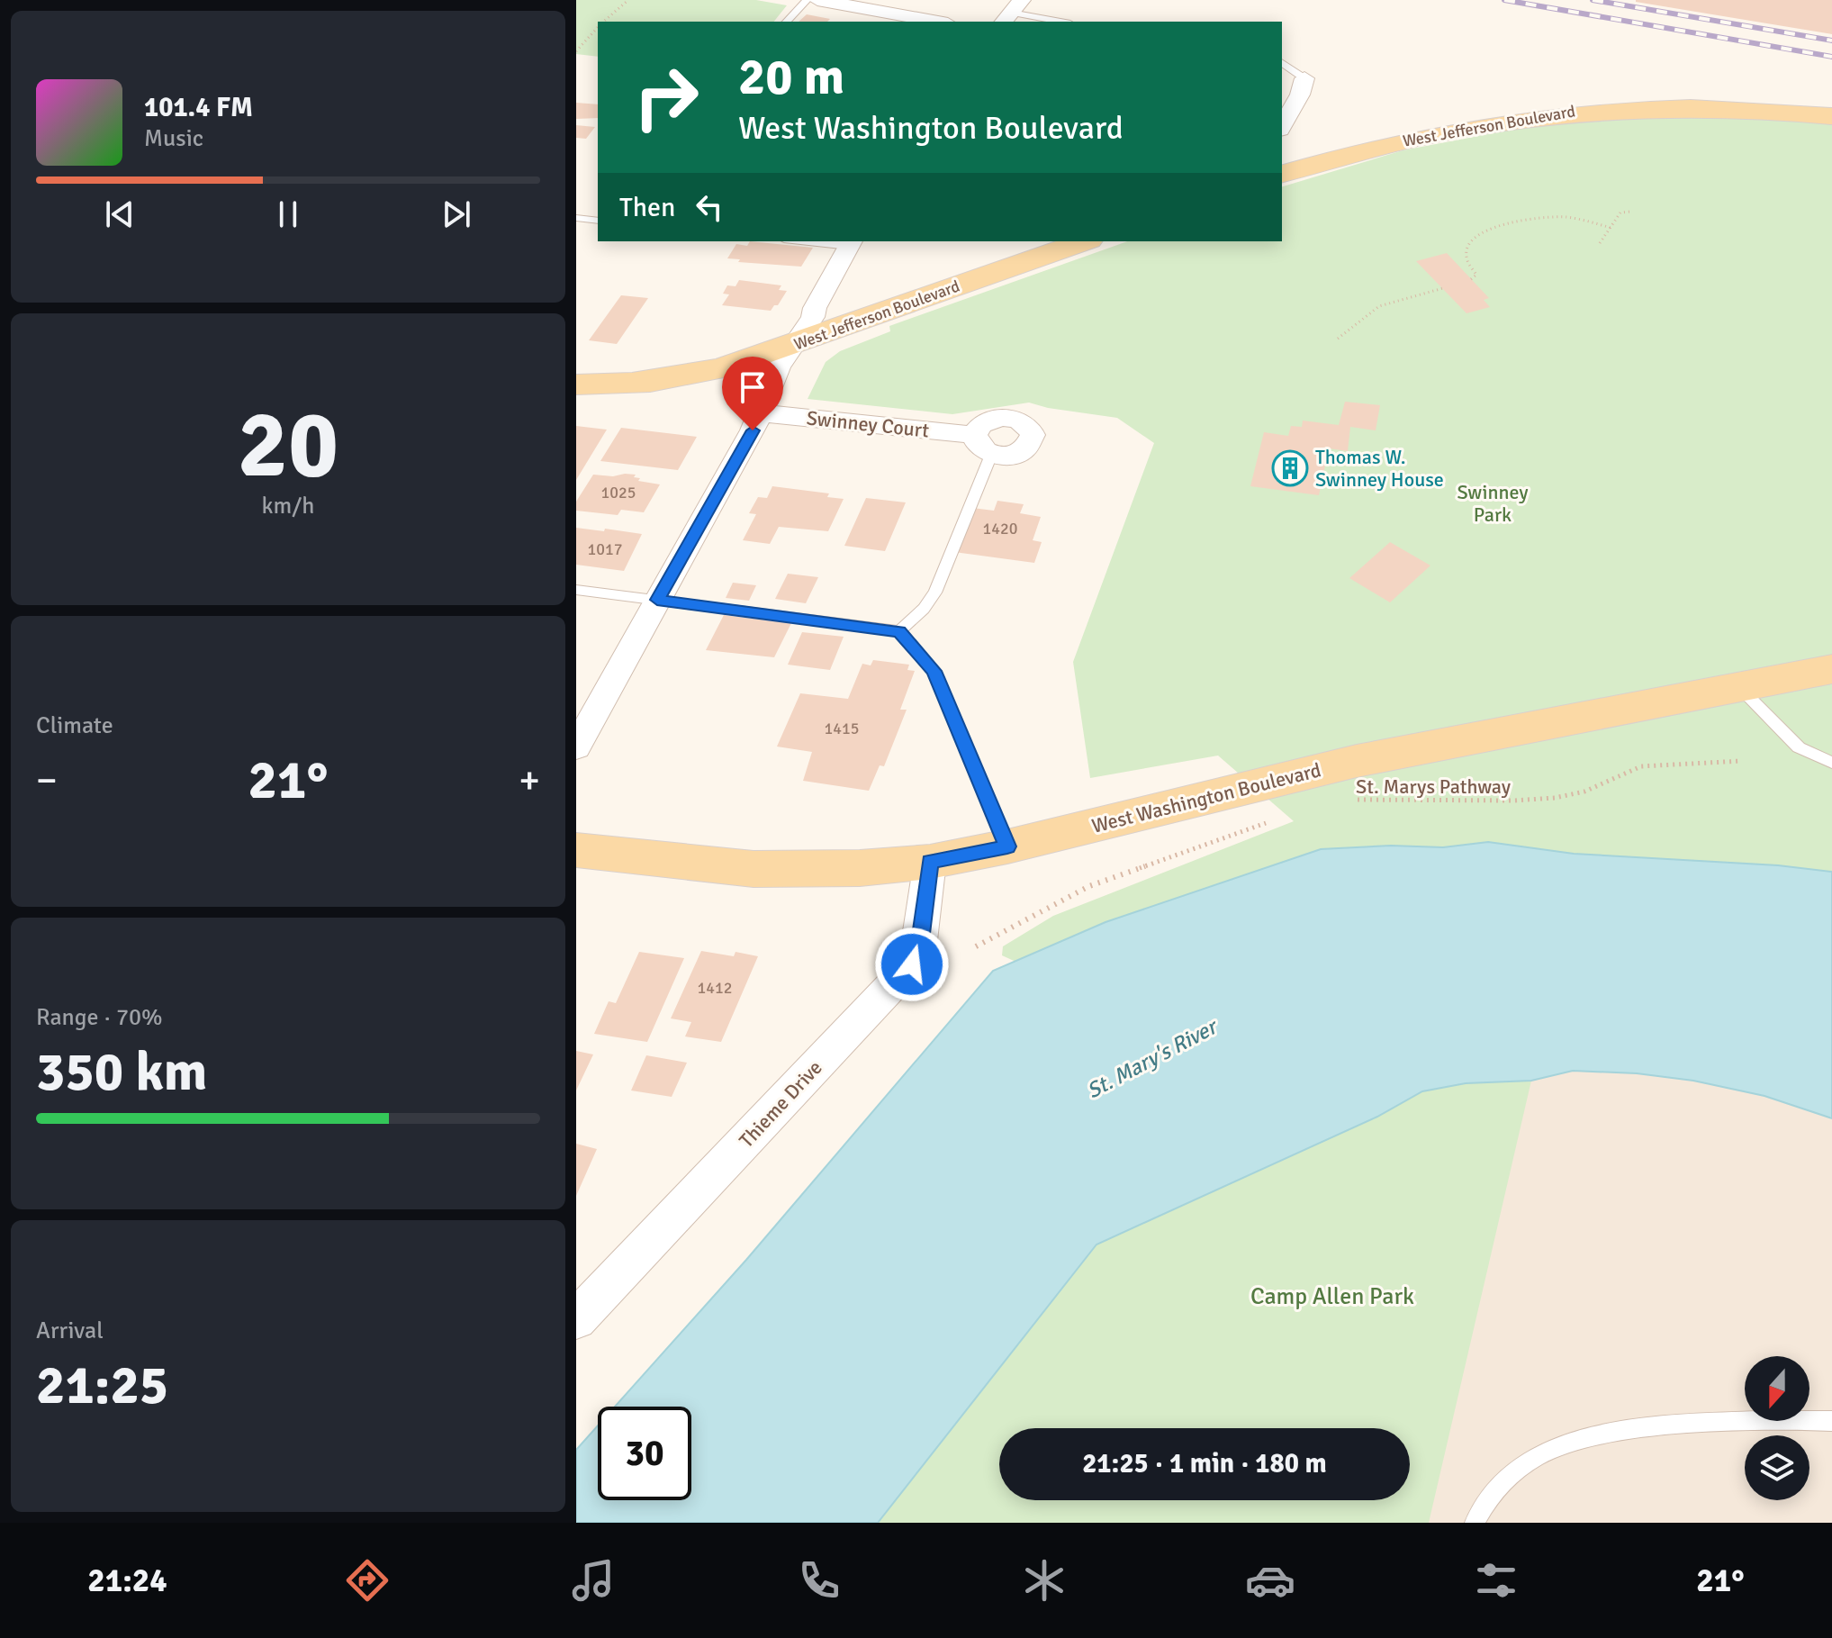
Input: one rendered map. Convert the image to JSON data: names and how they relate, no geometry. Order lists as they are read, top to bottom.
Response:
{
  "streets": {
    "main road": ["West Jefferson Boulevard", "West Washington Boulevard"],
    "street": ["Swinney Court", "Thieme Drive"],
    "path": ["St. Marys Pathway"]
  },
  "crossings": [
    ["West Washington Boulevard", "Thieme Drive"]
  ],
  "water": ["St. Mary's River"],
  "parks": ["Swinney Park", "Camp Allen Park"],
  "places": {
    "building": ["Thomas W. Swinney House"]
  },
  "house_numbers": [
    "1025",
    "1420",
    "1017",
    "1415",
    "1412"
  ],
  "north": "bottom",
  "page": {
    "turn": ["20 m", "West Washington Boulevard"],
    "song": ["101.4 FM", "Music"],
    "then": "Then",
    "tile": [
      ["20", "km/h"],
      "Climate",
      ["Range · 70%", "350 km"],
      ["Arrival", "21:25"]
    ],
    "heat": ["−", "21°", "+"],
    "limit": "30",
    "trip": "21:25 · 1 min · 180 m",
    "tabs": ["21:24", "21°"]
  }
}
